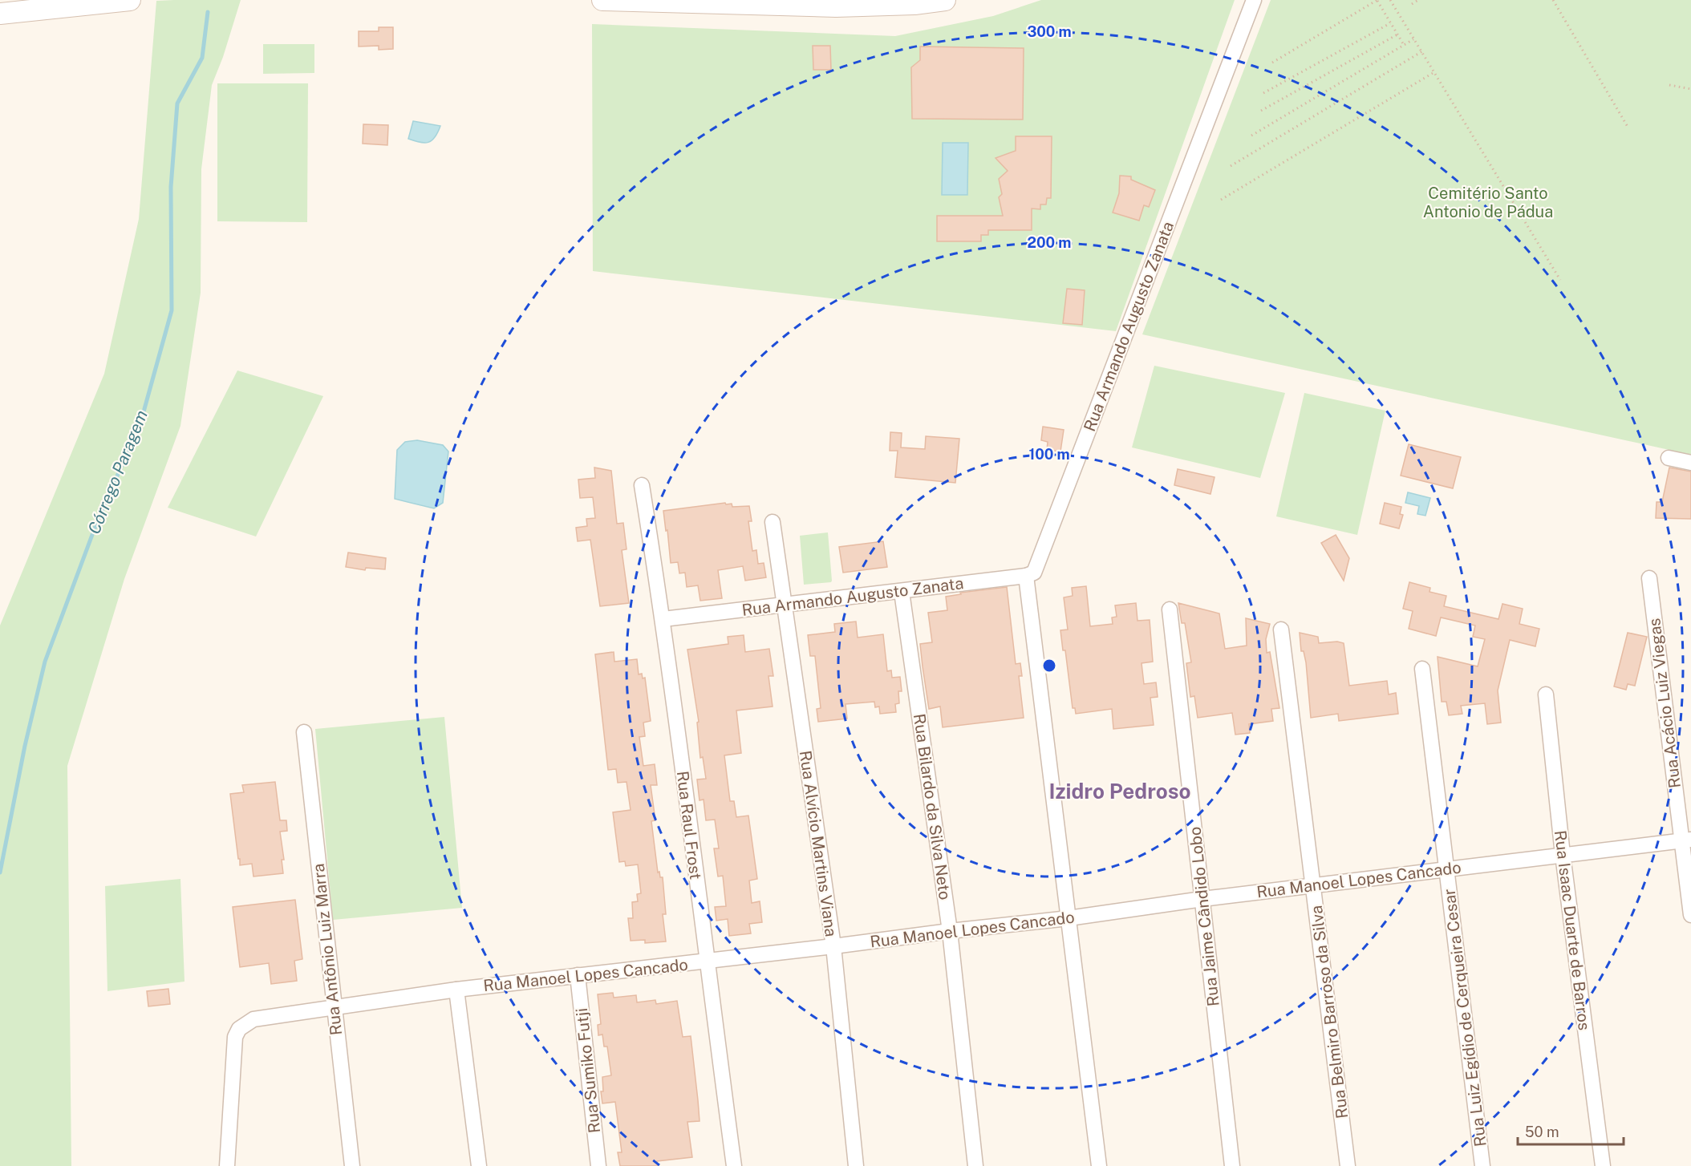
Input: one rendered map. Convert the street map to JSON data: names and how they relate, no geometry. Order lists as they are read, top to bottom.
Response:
{
  "streets": {
    "street": [
      "Rua Armando Augusto Zanata",
      "Rua Acácio Luiz Viegas",
      "Rua Bilardo da Silva Neto",
      "Rua Raul Frost",
      "Rua Alvício Martins Viana",
      "Rua Manoel Lopes Cancado",
      "Rua Jaime Cândido Lobo",
      "Rua Isaac Duarte de Barros",
      "Rua Antônio Luiz Marra",
      "Rua Belmiro Barroso da Silva",
      "Rua Luiz Egídio de Cerqueira Cesar",
      "Rua Sumiko Futji"
    ]
  },
  "crossings": [
    ["Rua Armando Augusto Zanata", "Rua Bilardo da Silva Neto"],
    ["Rua Armando Augusto Zanata", "Rua Raul Frost"],
    ["Rua Armando Augusto Zanata", "Rua Alvício Martins Viana"],
    ["Rua Acácio Luiz Viegas", "Rua Manoel Lopes Cancado"],
    ["Rua Bilardo da Silva Neto", "Rua Manoel Lopes Cancado"],
    ["Rua Raul Frost", "Rua Manoel Lopes Cancado"],
    ["Rua Alvício Martins Viana", "Rua Manoel Lopes Cancado"],
    ["Rua Manoel Lopes Cancado", "Rua Jaime Cândido Lobo"],
    ["Rua Manoel Lopes Cancado", "Rua Isaac Duarte de Barros"],
    ["Rua Manoel Lopes Cancado", "Rua Antônio Luiz Marra"],
    ["Rua Manoel Lopes Cancado", "Rua Belmiro Barroso da Silva"],
    ["Rua Manoel Lopes Cancado", "Rua Luiz Egídio de Cerqueira Cesar"],
    ["Rua Manoel Lopes Cancado", "Rua Sumiko Futji"]
  ],
  "districts": ["Izidro Pedroso"],
  "water": ["Córrego Paragem"],
  "parks": ["Cemitério Santo Antonio de Pádua"],
  "scale_bar": "50 m",
  "rings": ["300 m", "200 m", "100 m"]
}
